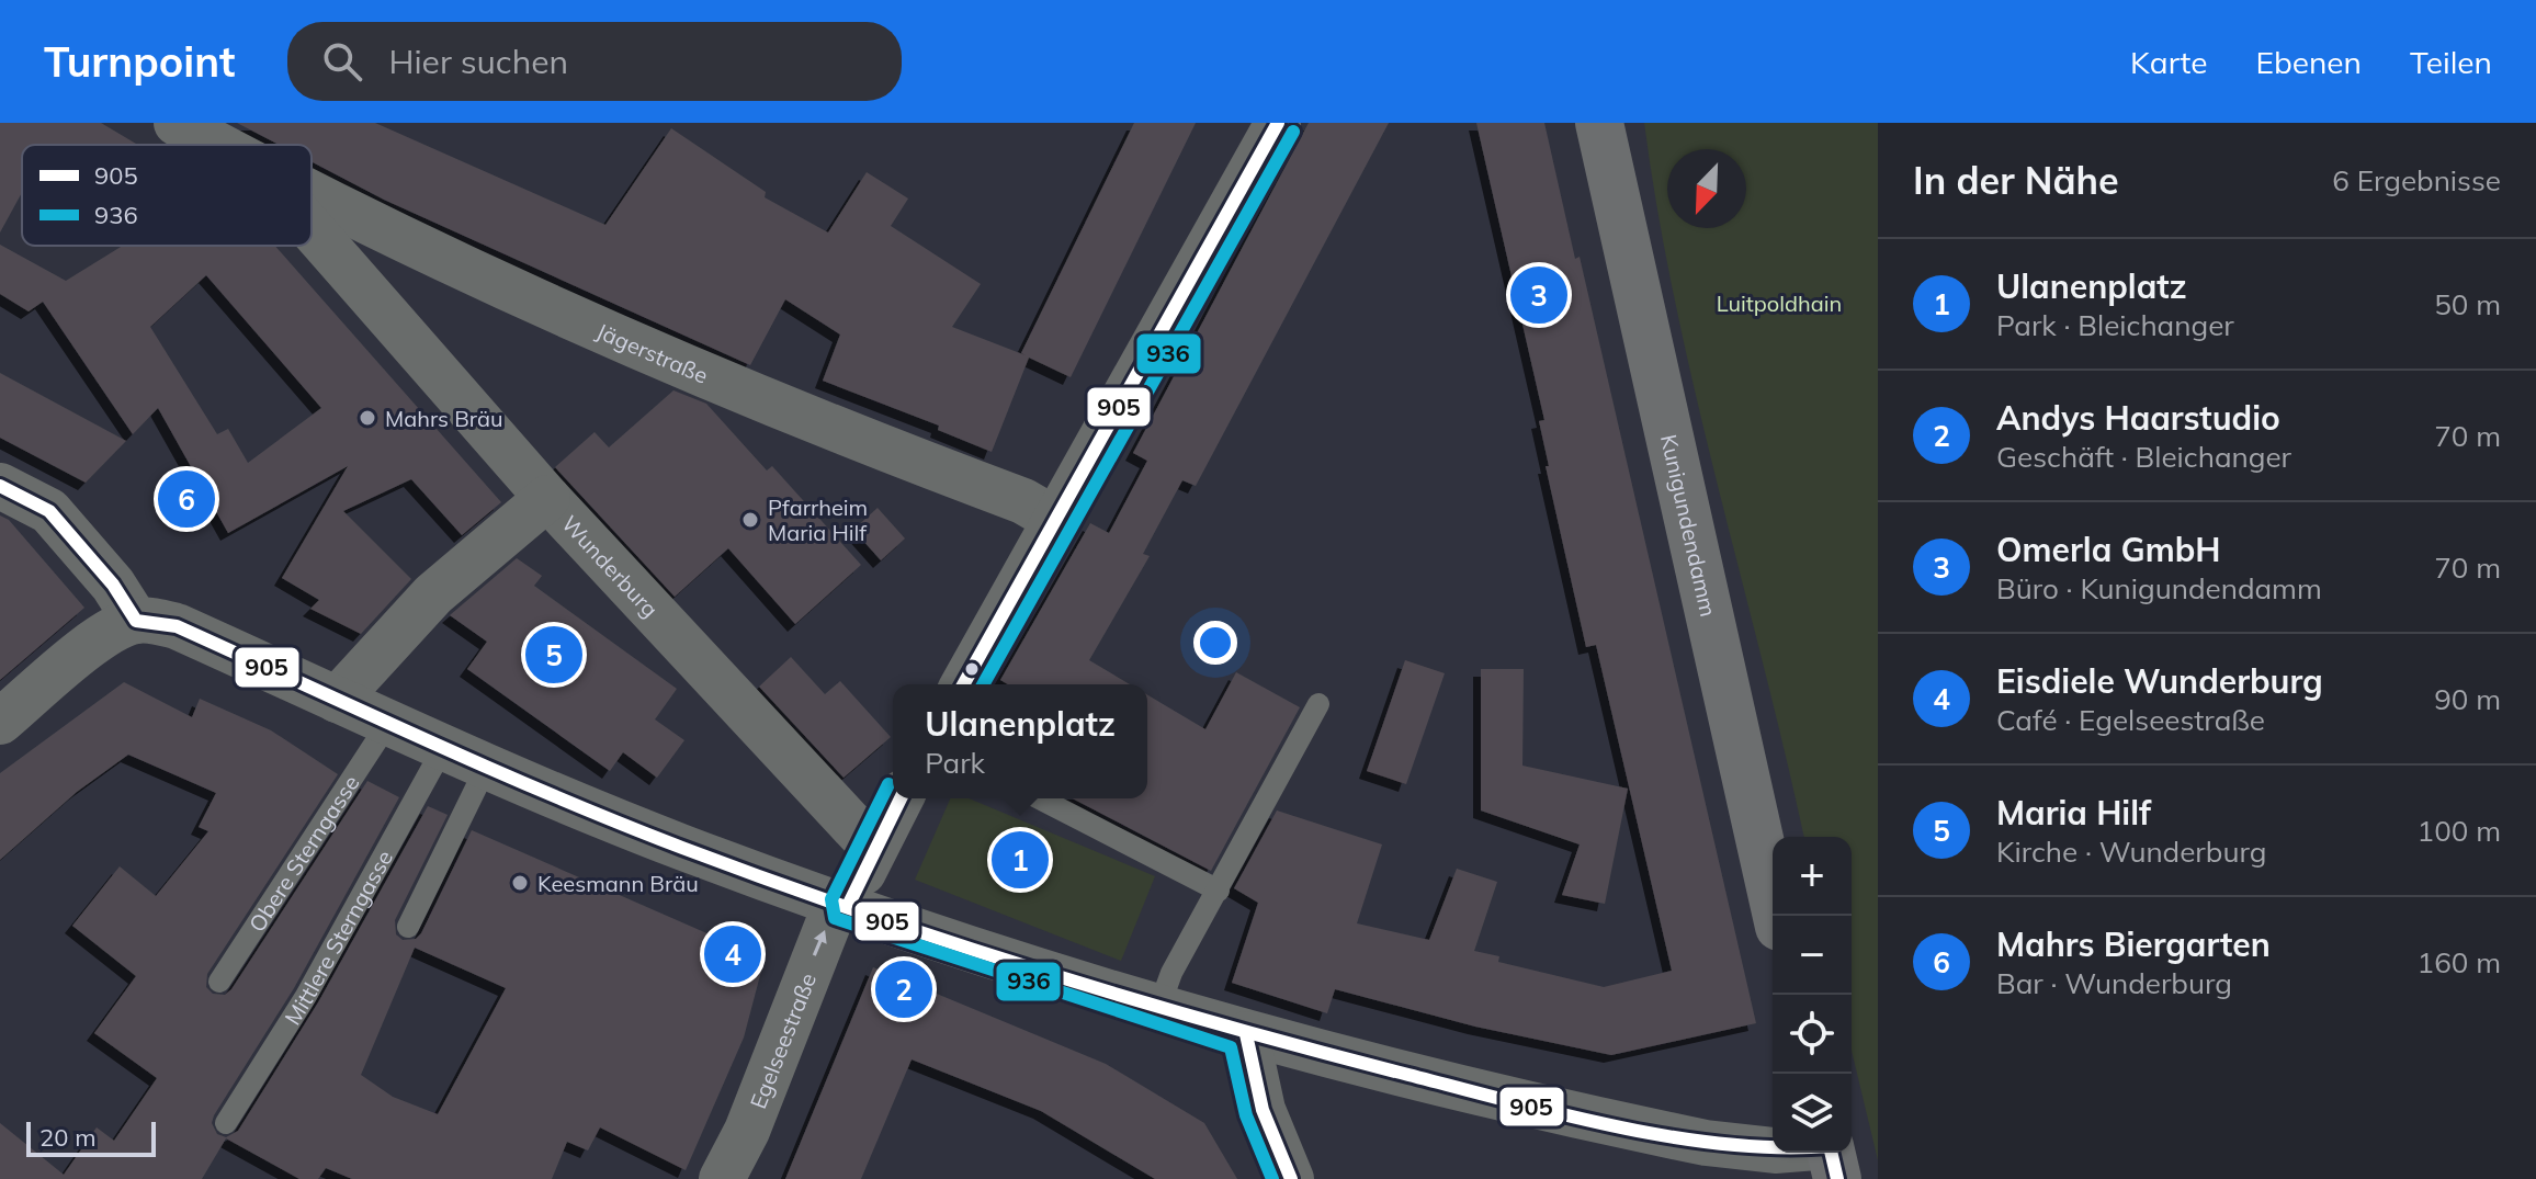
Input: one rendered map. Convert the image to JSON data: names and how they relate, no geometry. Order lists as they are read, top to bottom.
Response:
{
  "streets": {
    "street": [
      "Jägerstraße",
      "Kunigundendamm",
      "Wunderburg",
      "Egelseestraße"
    ],
    "lane": ["Obere Sterngasse", "Mittlere Sterngasse"]
  },
  "crossings": [
    ["Jägerstraße", "Wunderburg"],
    ["Wunderburg", "Egelseestraße"]
  ],
  "one_way": ["Egelseestraße"],
  "parks": ["Luitpoldhain"],
  "places": ["Mahrs Bräu", "Pfarrheim Maria Hilf", "Keesmann Bräu"],
  "lines": ["transit line 905", "transit line 936"],
  "legend": ["905", "936"],
  "scale_bar": "20 m",
  "north": "bottom left",
  "page": {
    "header": "Turnpoint",
    "search": "Hier suchen",
    "nav": ["Karte", "Ebenen", "Teilen"],
    "heading": ["In der Nähe", "6 Ergebnisse"],
    "list": [
      {
        "mark": "1",
        "name": "Ulanenplatz",
        "note": "Park · Bleichanger",
        "value": "50 m"
      },
      {
        "mark": "2",
        "name": "Andys Haarstudio",
        "note": "Geschäft · Bleichanger",
        "value": "70 m"
      },
      {
        "mark": "3",
        "name": "Omerla GmbH",
        "note": "Büro · Kunigundendamm",
        "value": "70 m"
      },
      {
        "mark": "4",
        "name": "Eisdiele Wunderburg",
        "note": "Café · Egelseestraße",
        "value": "90 m"
      },
      {
        "mark": "5",
        "name": "Maria Hilf",
        "note": "Kirche · Wunderburg",
        "value": "100 m"
      },
      {
        "mark": "6",
        "name": "Mahrs Biergarten",
        "note": "Bar · Wunderburg",
        "value": "160 m"
      }
    ],
    "pins": [
      "3",
      "6",
      "5",
      "1",
      "4",
      "2"
    ],
    "popup": ["Ulanenplatz", "Park"],
    "map_buttons": ["+", "−"],
    "scale": "20 m"
  }
}
